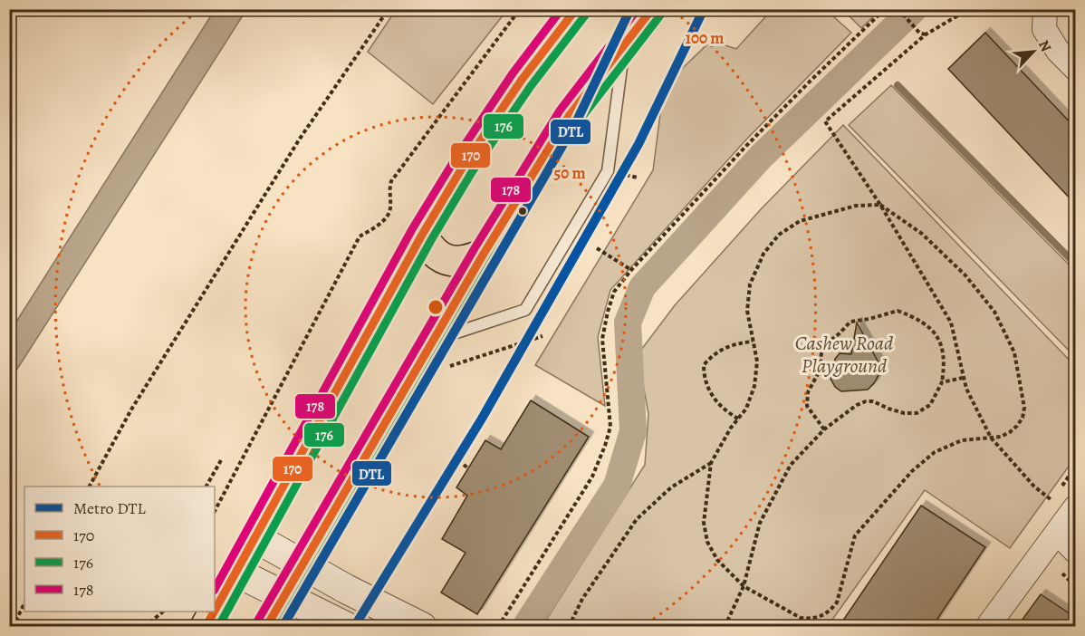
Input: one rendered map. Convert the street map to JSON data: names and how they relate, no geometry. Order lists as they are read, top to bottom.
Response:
{
  "parks": ["Cashew Road Playground"],
  "lines": [
    "metro line DTL",
    "transit line 170",
    "transit line 178",
    "transit line 176"
  ],
  "legend": [
    "Metro DTL",
    "170",
    "176",
    "178"
  ],
  "north": "top right",
  "rings": ["100 m", "50 m"]
}
